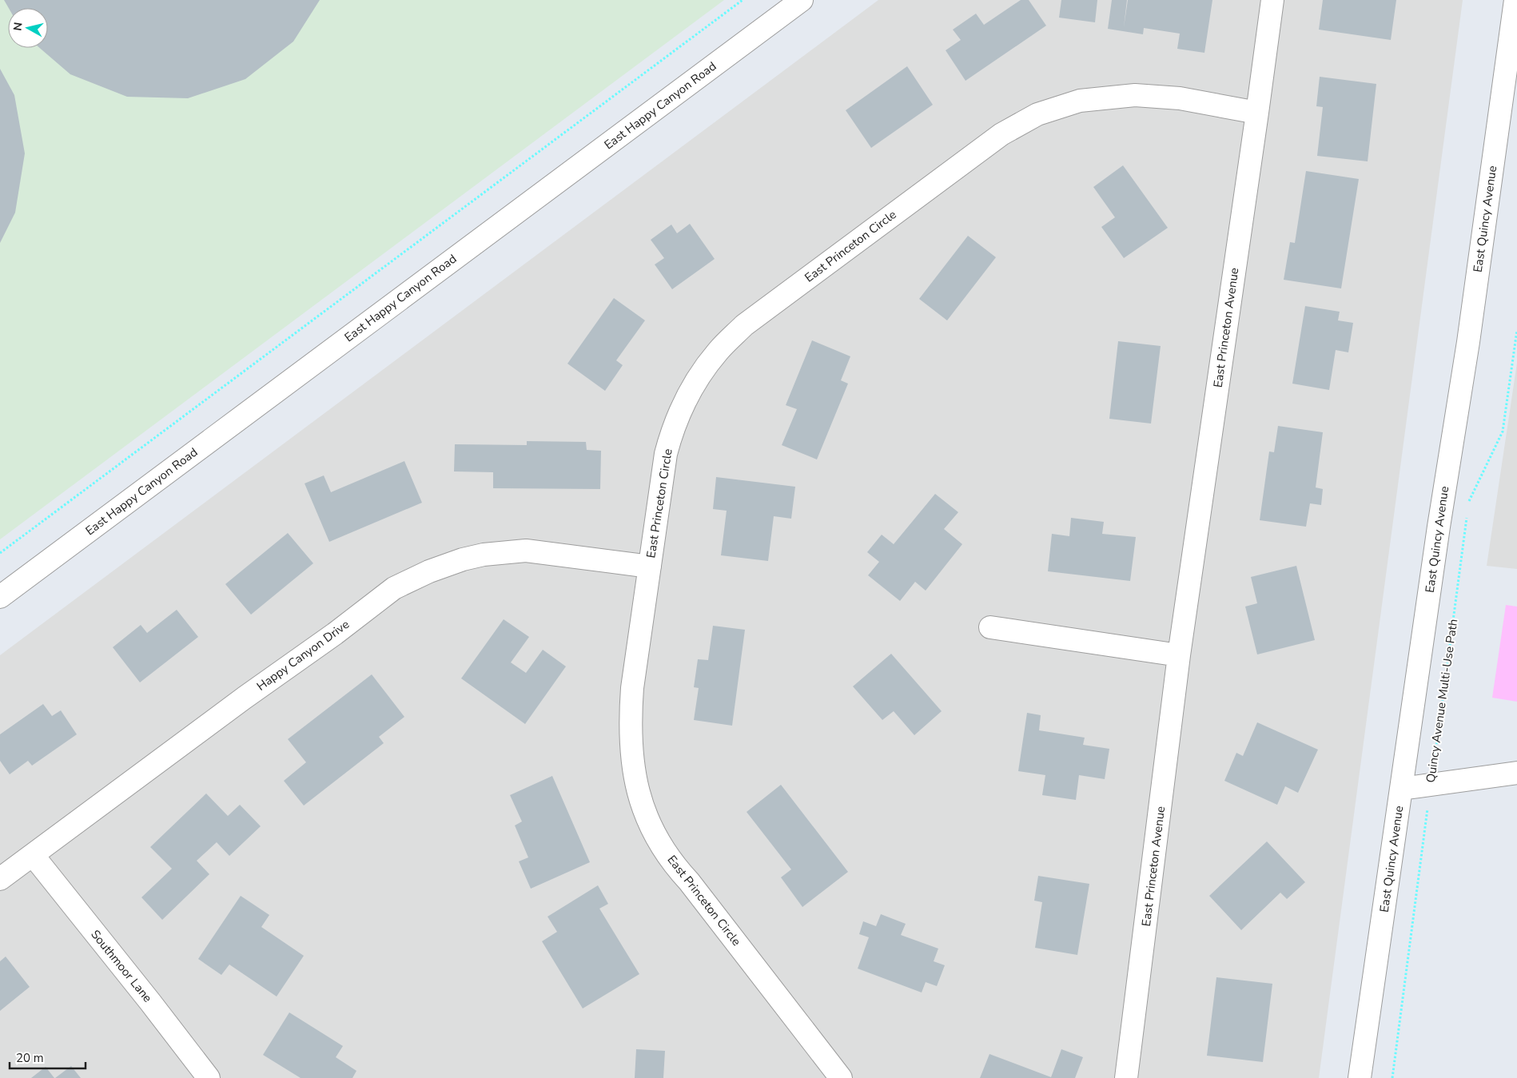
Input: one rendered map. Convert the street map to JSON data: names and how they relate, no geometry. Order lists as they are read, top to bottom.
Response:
{
  "streets": {
    "street": [
      "East Happy Canyon Road",
      "East Quincy Avenue",
      "East Princeton Circle",
      "East Princeton Avenue",
      "Happy Canyon Drive",
      "Southmoor Lane"
    ],
    "path": ["Quincy Avenue Multi-Use Path"]
  },
  "crossings": [
    ["East Princeton Circle", "East Princeton Avenue"],
    ["East Princeton Circle", "Happy Canyon Drive"],
    ["Happy Canyon Drive", "Southmoor Lane"]
  ],
  "scale_bar": "20 m",
  "north": "left"
}
